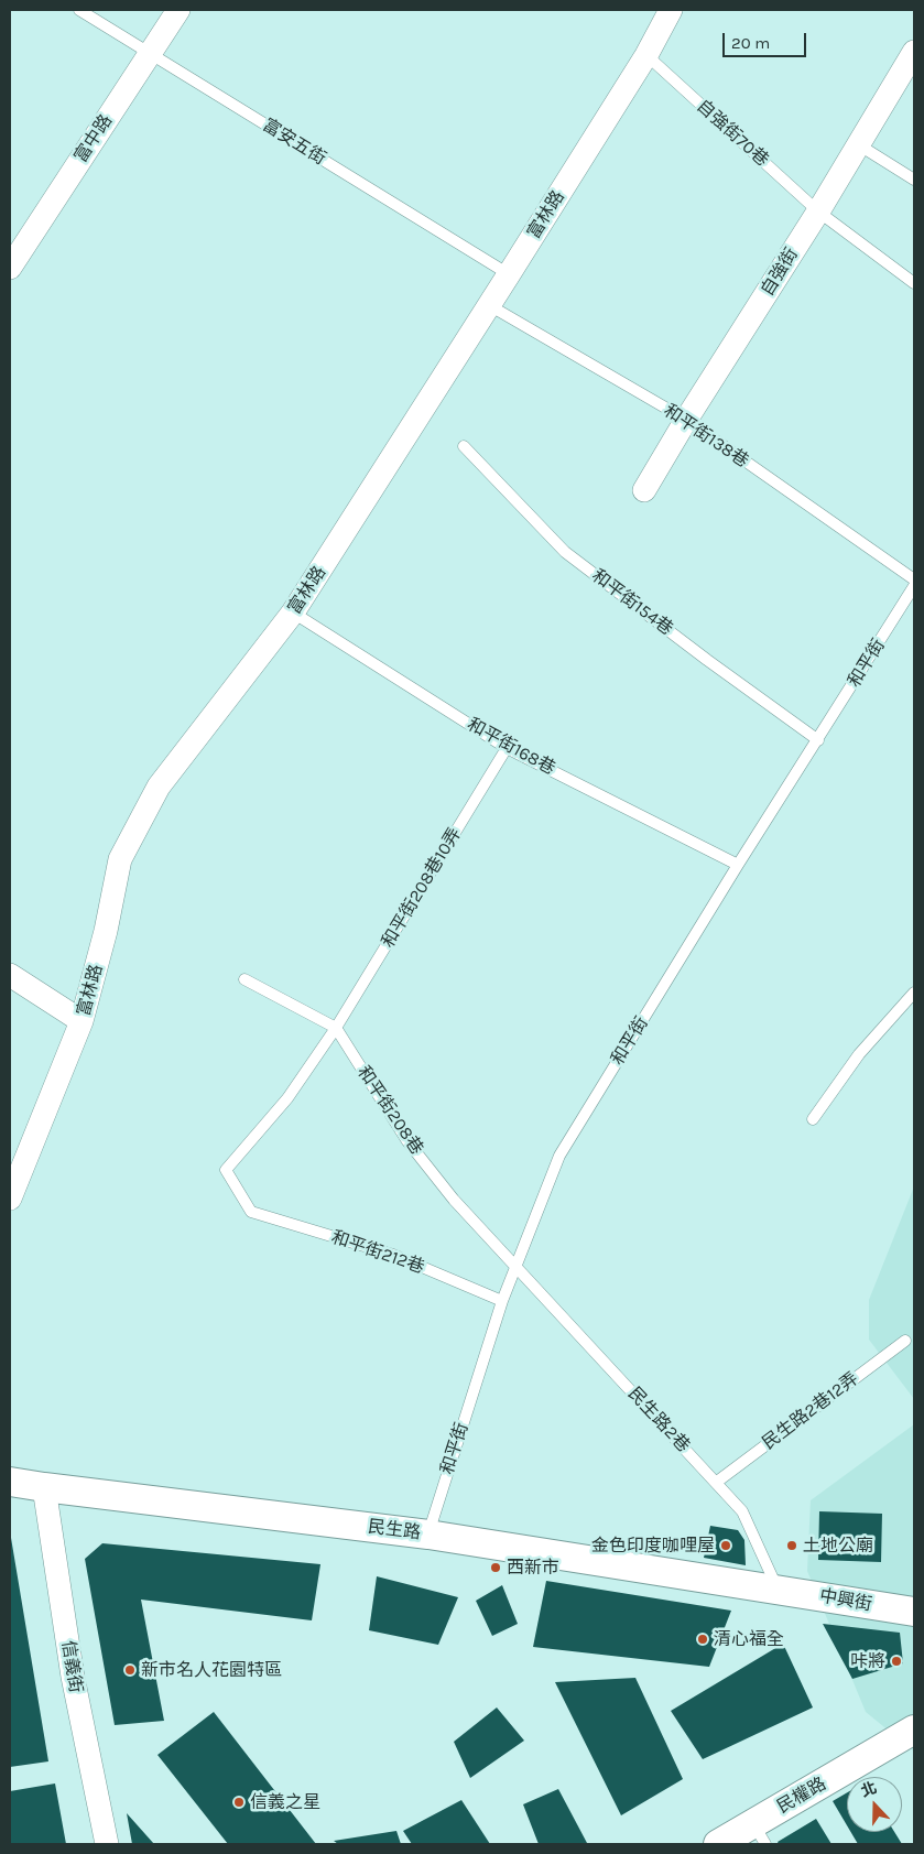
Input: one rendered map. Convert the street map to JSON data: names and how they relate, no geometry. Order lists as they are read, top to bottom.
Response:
{
  "streets": {
    "street": [
      "富中路",
      "富林路",
      "自強街",
      "民生路",
      "中興街",
      "信義街",
      "民權路"
    ],
    "lane": [
      "自強街70巷",
      "富安五街",
      "和平街138巷",
      "和平街154巷",
      "和平街",
      "和平街168巷",
      "和平街208巷10弄",
      "和平街208巷",
      "和平街212巷",
      "民生路2巷12弄",
      "民生路2巷"
    ]
  },
  "crossings": [
    ["自強街70巷", "富林路"],
    ["自強街70巷", "自強街"],
    ["富中路", "富安五街"],
    ["富安五街", "富林路"],
    ["富林路", "和平街138巷"],
    ["富林路", "和平街168巷"],
    ["自強街", "和平街138巷"],
    ["和平街154巷", "和平街"],
    ["和平街", "和平街168巷"],
    ["和平街", "和平街208巷"],
    ["和平街", "和平街212巷"],
    ["和平街", "民生路2巷"],
    ["和平街", "民生路"],
    ["和平街168巷", "和平街208巷10弄"],
    ["和平街208巷10弄", "和平街208巷"],
    ["和平街208巷10弄", "和平街212巷"],
    ["和平街208巷", "民生路2巷"],
    ["民生路2巷12弄", "民生路2巷"],
    ["民生路2巷", "民生路"],
    ["民生路2巷", "中興街"],
    ["民生路", "中興街"],
    ["民生路", "信義街"]
  ],
  "places": [
    "金色印度咖哩屋",
    "土地公廟",
    "西新市",
    "清心福全",
    "咔將",
    "新市名人花園特區",
    "信義之星"
  ],
  "scale_bar": "20 m",
  "north": "top"
}
